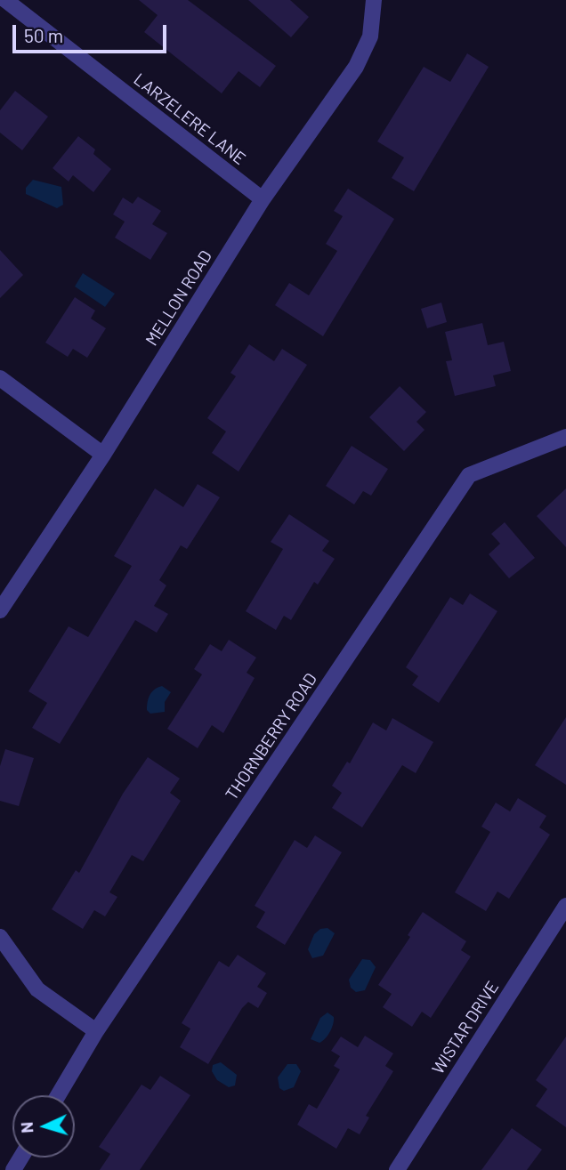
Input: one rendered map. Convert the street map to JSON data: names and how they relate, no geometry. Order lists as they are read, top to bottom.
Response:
{
  "streets": {
    "street": [
      "LARZELERE LANE",
      "MELLON ROAD",
      "THORNBERRY ROAD",
      "WISTAR DRIVE"
    ]
  },
  "crossings": [
    ["LARZELERE LANE", "MELLON ROAD"]
  ],
  "scale_bar": "50 m",
  "north": "left"
}
